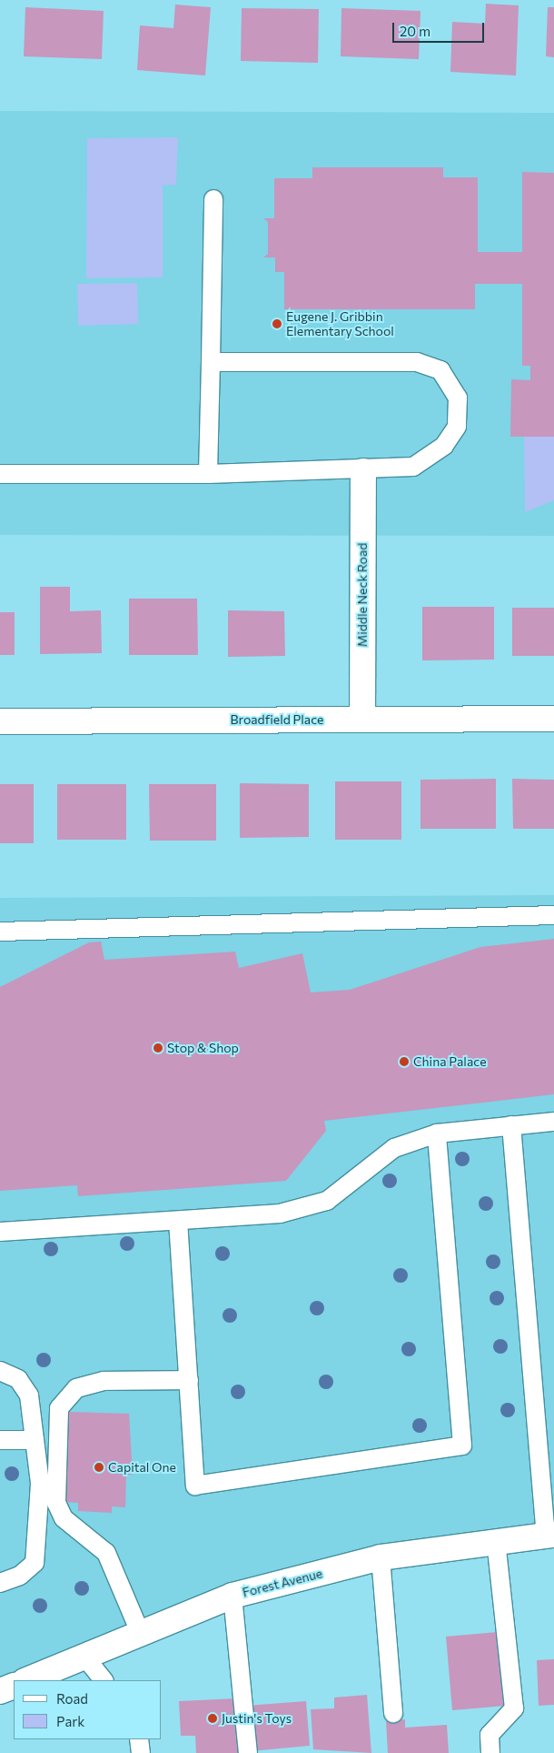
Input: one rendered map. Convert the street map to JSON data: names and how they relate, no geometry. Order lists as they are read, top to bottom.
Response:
{
  "streets": {
    "street": ["Middle Neck Road", "Broadfield Place", "Forest Avenue"]
  },
  "crossings": [
    ["Middle Neck Road", "Broadfield Place"]
  ],
  "places": [
    "Eugene J. Gribbin Elementary School",
    "Stop & Shop",
    "China Palace",
    "Capital One",
    "Justin's Toys"
  ],
  "legend": ["Road", "Park"],
  "scale_bar": "20 m"
}
